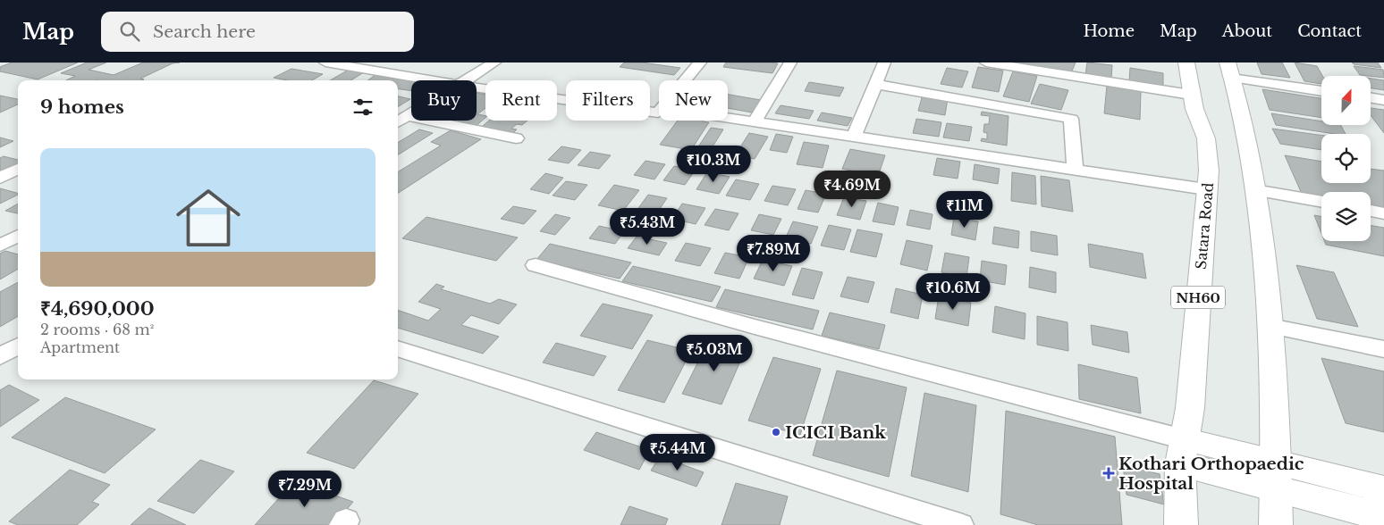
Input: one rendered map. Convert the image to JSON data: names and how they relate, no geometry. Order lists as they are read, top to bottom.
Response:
{
  "streets": {
    "main road": ["Satara Road", "NH60"]
  },
  "places": {
    "other": ["ICICI Bank"],
    "health": ["Kothari Orthopaedic Hospital"]
  },
  "north": "top",
  "page": {
    "header": "Map",
    "search": "Search here",
    "nav": [
      "Home",
      "Map",
      "About",
      "Contact"
    ],
    "chip": [
      "Buy",
      "Rent",
      "Filters",
      "New"
    ],
    "heading": "9 homes",
    "list": [
      {
        "name": "₹4,690,000",
        "note": "2 rooms · 68 m² · Apartment"
      }
    ],
    "price": [
      "₹10.3M",
      "₹4.69M",
      "₹11M",
      "₹5.43M",
      "₹7.89M",
      "₹10.6M",
      "₹5.03M",
      "₹5.44M",
      "₹7.29M"
    ]
  }
}
